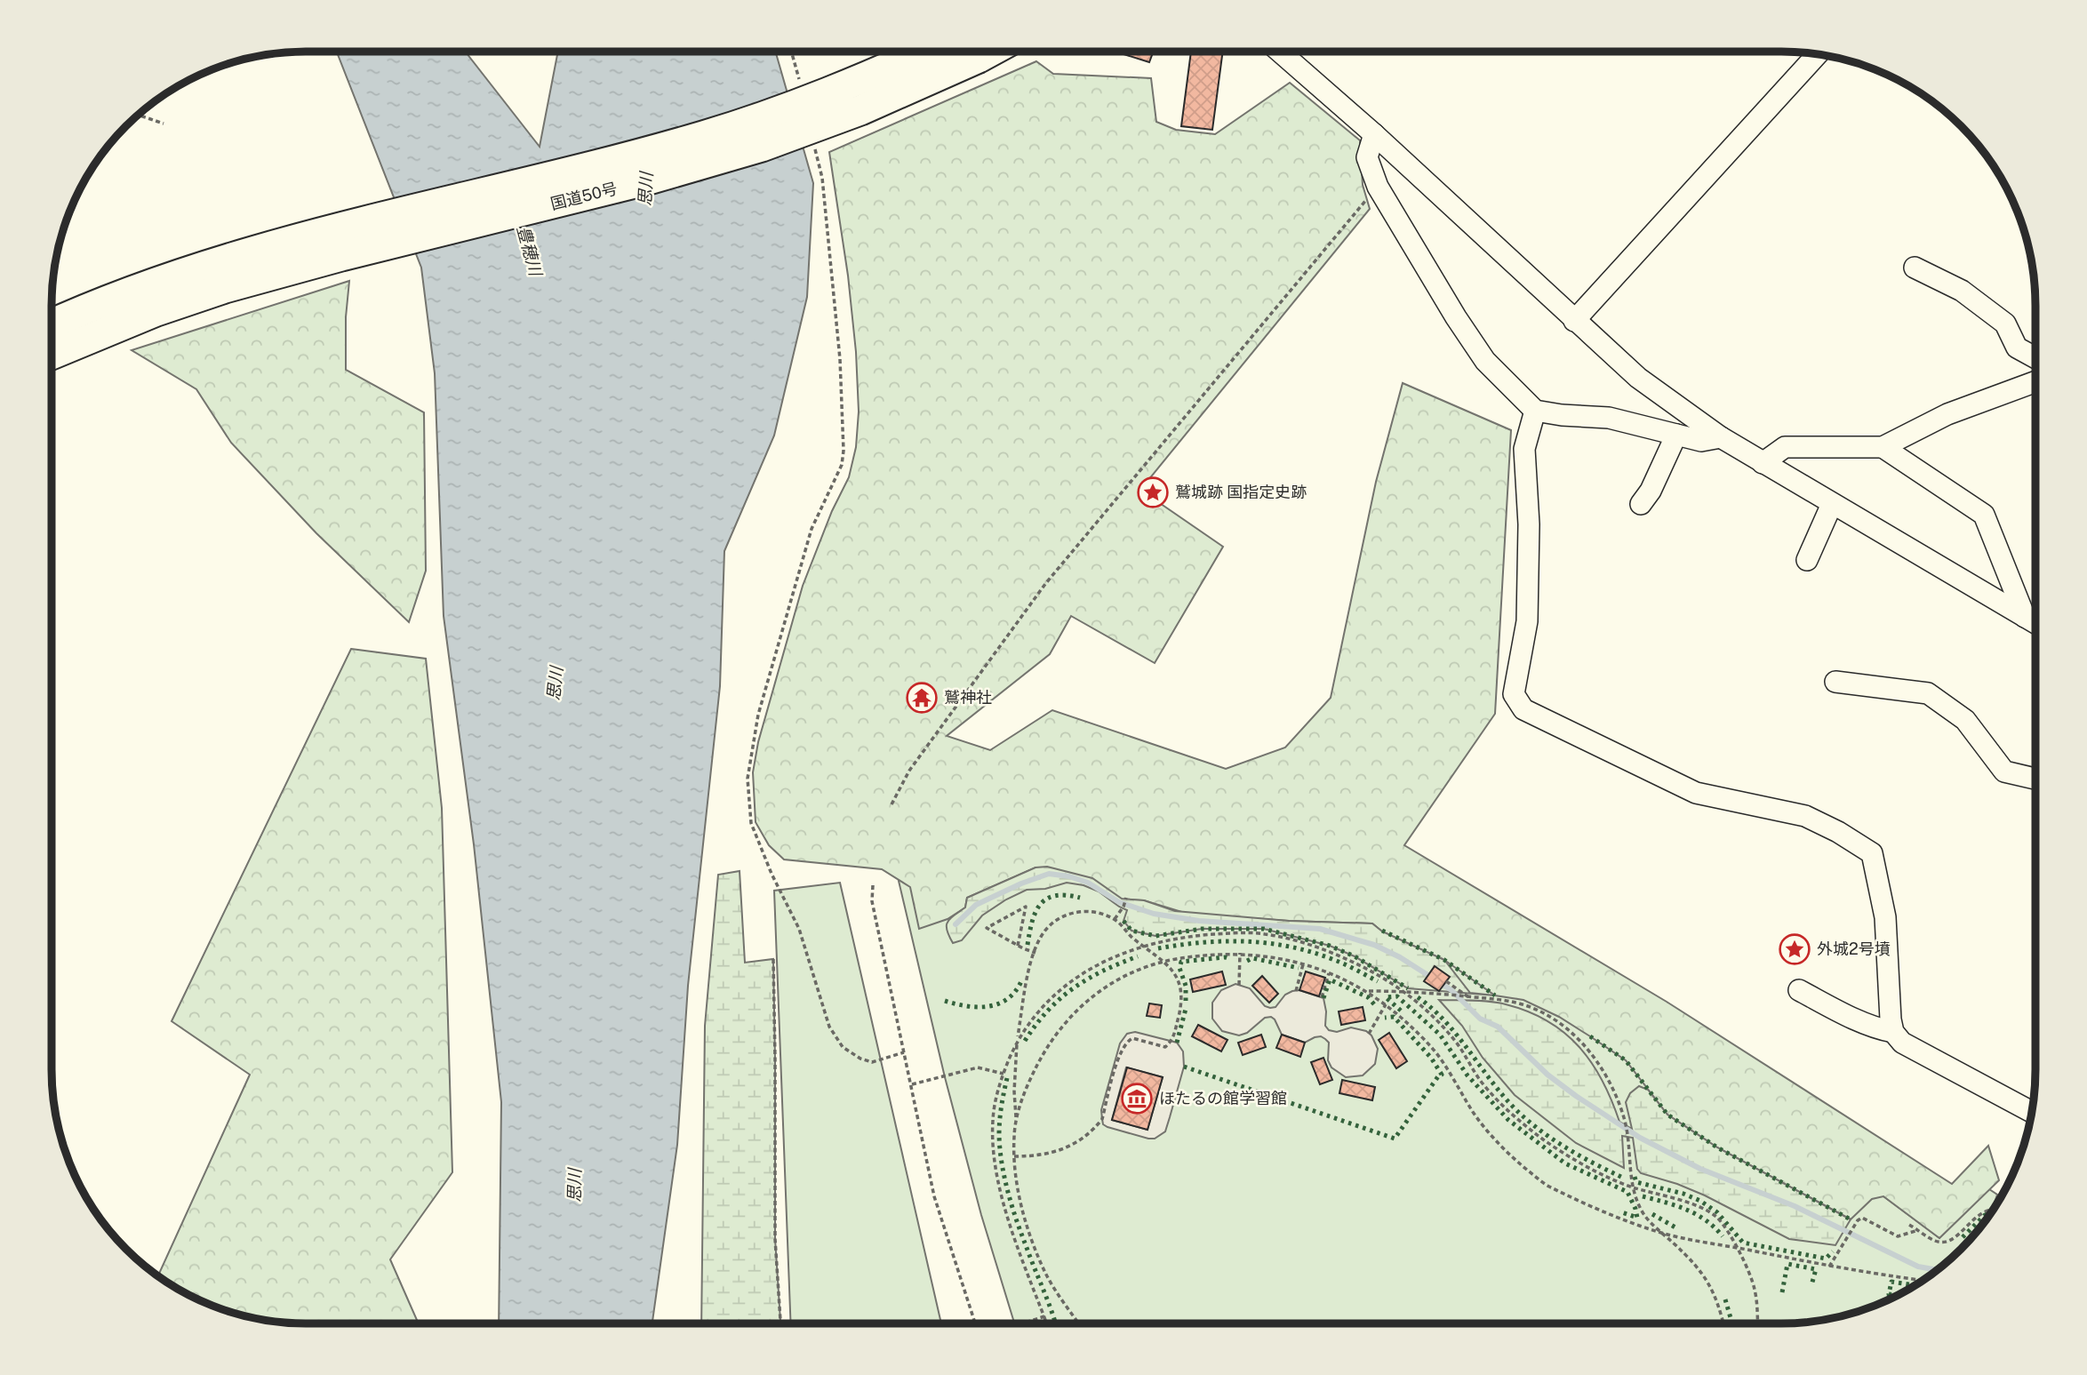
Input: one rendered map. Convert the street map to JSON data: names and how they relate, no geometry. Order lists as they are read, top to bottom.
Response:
{
  "streets": {
    "highway": ["国道50号"]
  },
  "water": ["思川", "豊穂川"],
  "places": {
    "place": ["鷲城跡 国指定史跡", "外城2号墳"],
    "temple": ["鷲神社"],
    "museum": ["ほたるの館学習館"]
  }
}
